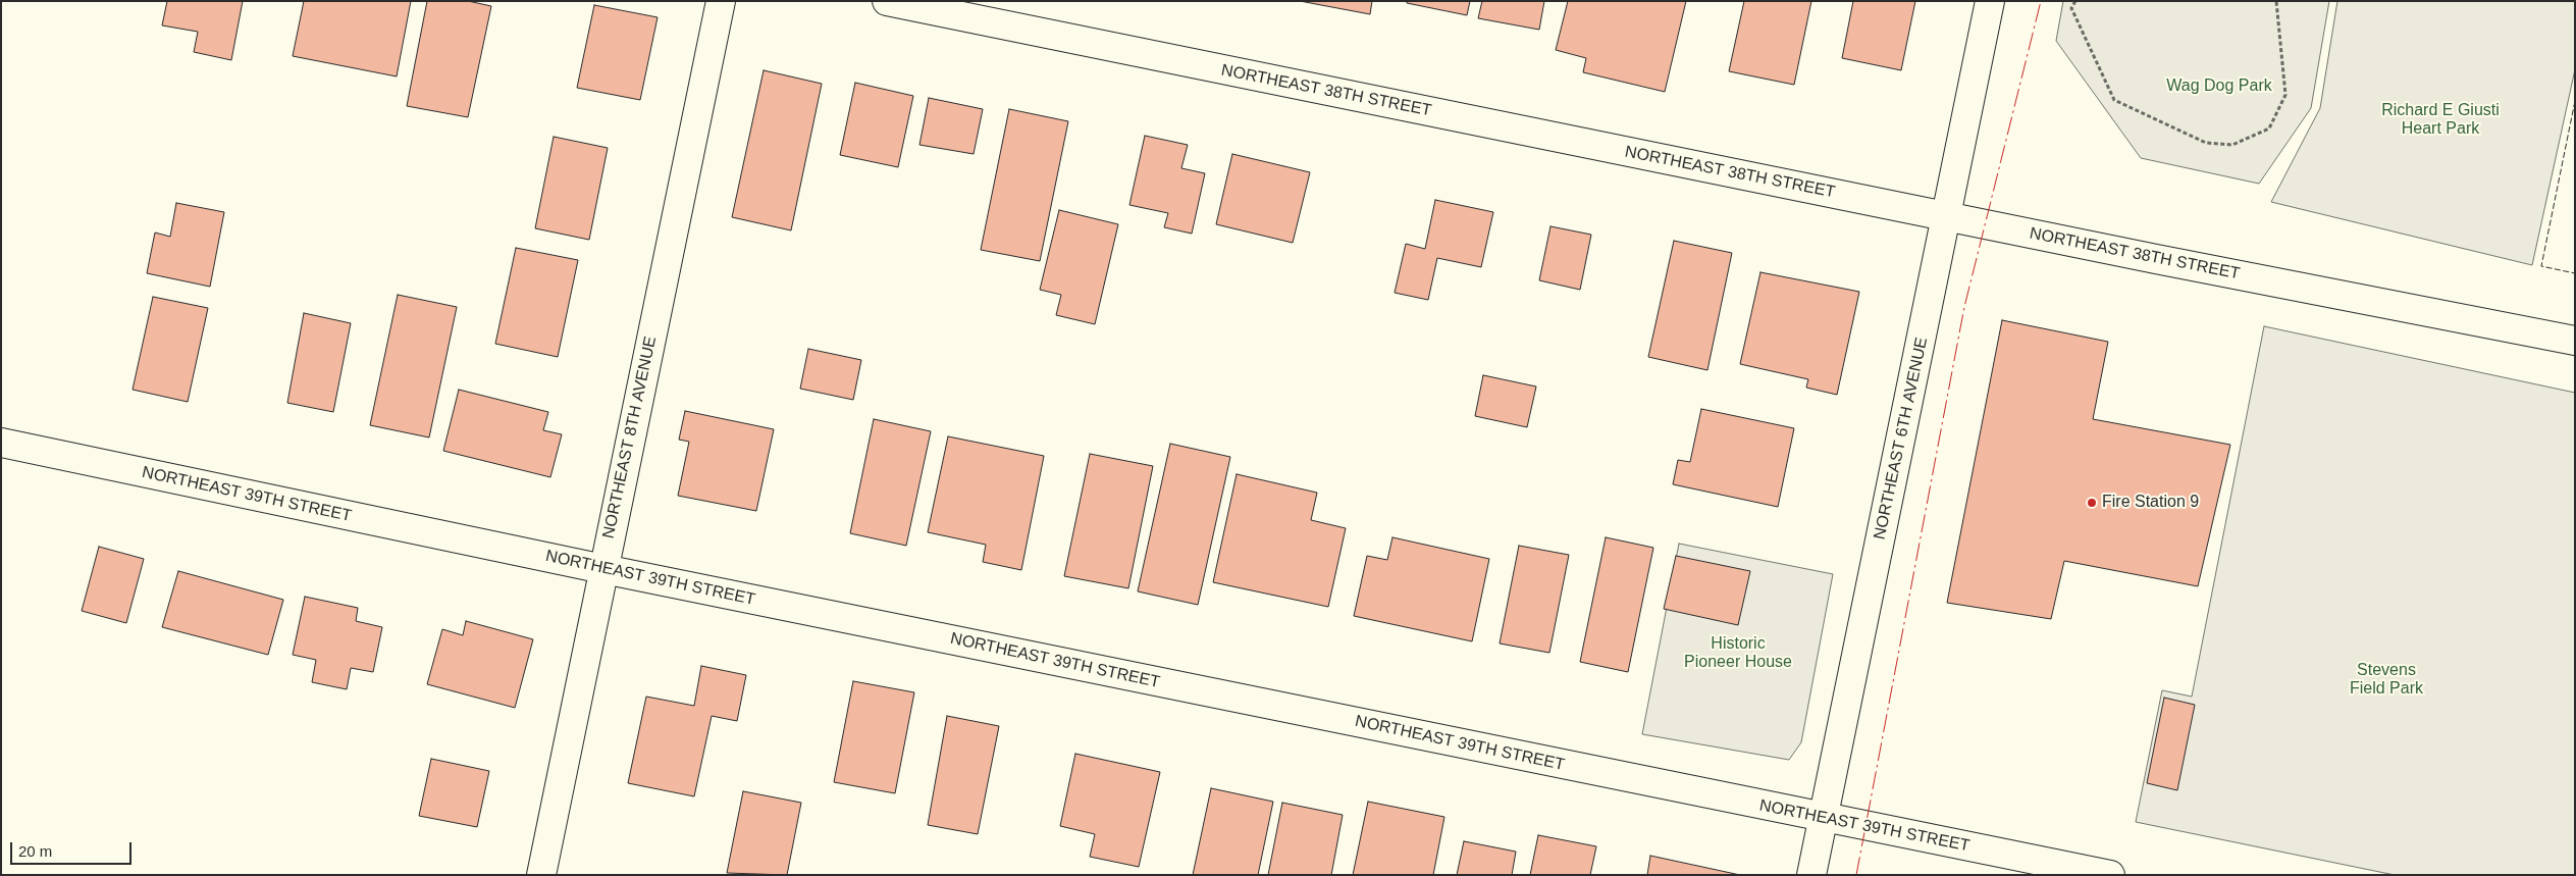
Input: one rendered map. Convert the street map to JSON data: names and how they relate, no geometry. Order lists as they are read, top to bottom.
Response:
{
  "streets": {
    "street": [
      "NORTHEAST 38TH STREET",
      "NORTHEAST 8TH AVENUE",
      "NORTHEAST 6TH AVENUE",
      "NORTHEAST 39TH STREET"
    ]
  },
  "crossings": [
    ["NORTHEAST 38TH STREET", "NORTHEAST 6TH AVENUE"],
    ["NORTHEAST 8TH AVENUE", "NORTHEAST 39TH STREET"],
    ["NORTHEAST 6TH AVENUE", "NORTHEAST 39TH STREET"]
  ],
  "parks": [
    "Wag Dog Park",
    "Richard E Giusti Heart Park",
    "Historic Pioneer House",
    "Stevens Field Park"
  ],
  "places": ["Fire Station 9"],
  "scale_bar": "20 m"
}
